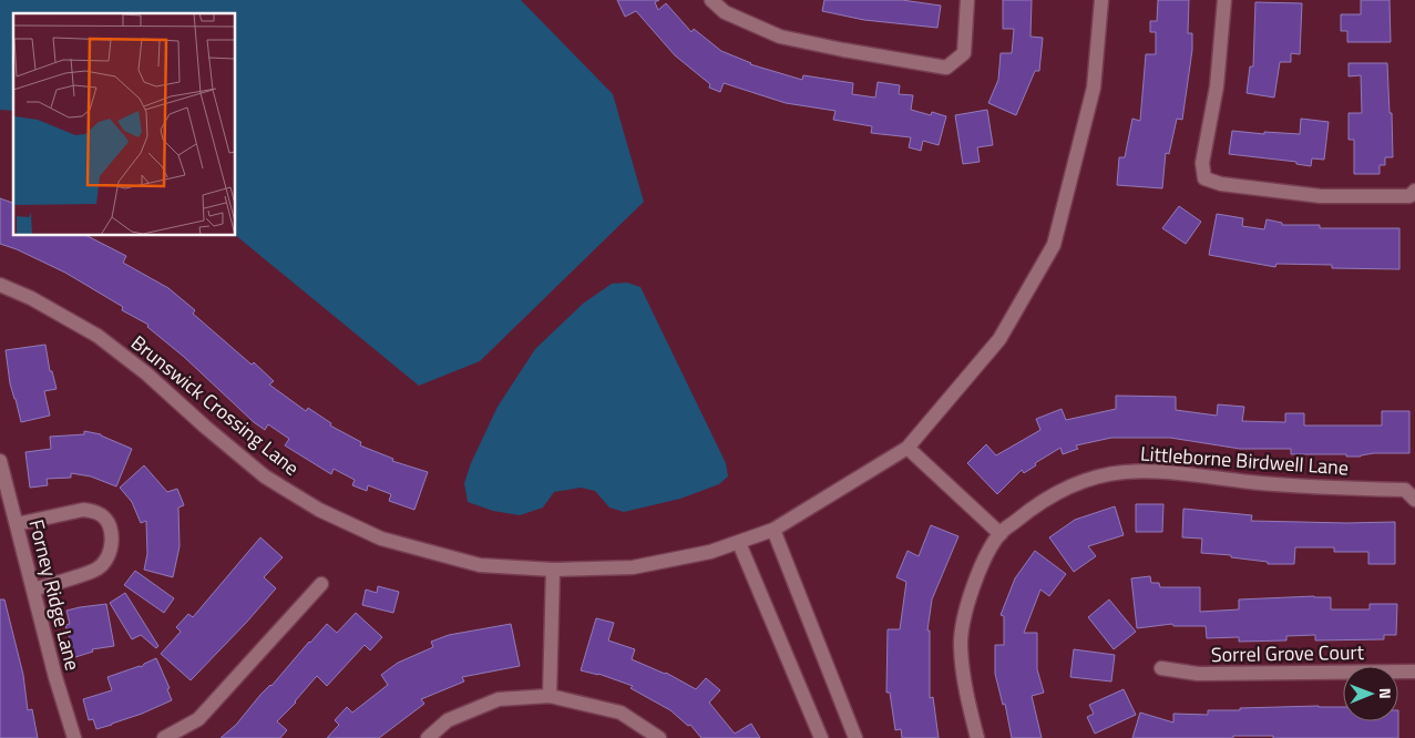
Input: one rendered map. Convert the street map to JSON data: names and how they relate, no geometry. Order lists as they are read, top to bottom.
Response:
{
  "streets": {
    "street": [
      "Brunswick Crossing Lane",
      "Littleborne Birdwell Lane",
      "Forney Ridge Lane",
      "Sorrel Grove Court"
    ]
  },
  "north": "right"
}
